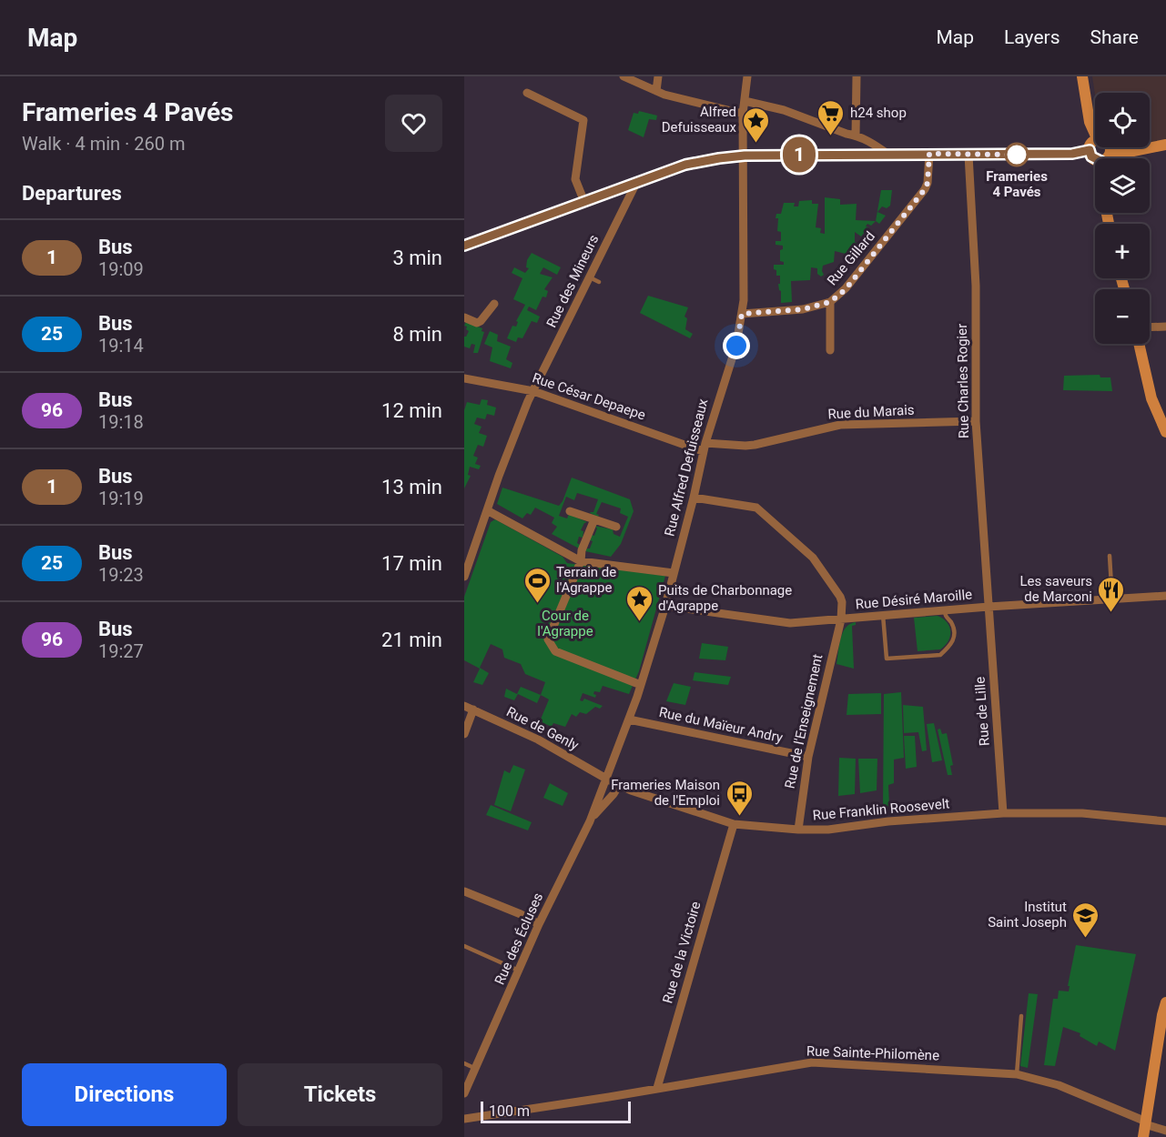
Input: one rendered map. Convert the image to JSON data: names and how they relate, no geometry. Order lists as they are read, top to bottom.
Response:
{
  "streets": {
    "street": [
      "Rue Gillard",
      "Rue des Mineurs",
      "Rue Charles Rogier",
      "Rue César Depaepe",
      "Rue du Marais",
      "Rue Alfred Defuisseaux",
      "Rue Désiré Maroille",
      "Rue de Lille",
      "Rue de l'Enseignement",
      "Rue du Maïeur Andry",
      "Rue de Genly",
      "Rue Franklin Roosevelt",
      "Rue des Écluses",
      "Rue de la Victoire",
      "Rue Sainte-Philomène"
    ]
  },
  "crossings": [
    ["Rue Gillard", "Rue Alfred Defuisseaux"],
    ["Rue des Mineurs", "Rue César Depaepe"],
    ["Rue Charles Rogier", "Rue du Marais"],
    ["Rue Charles Rogier", "Rue Désiré Maroille"],
    ["Rue Charles Rogier", "Rue de Lille"],
    ["Rue César Depaepe", "Rue du Marais"],
    ["Rue César Depaepe", "Rue Alfred Defuisseaux"],
    ["Rue du Marais", "Rue Alfred Defuisseaux"],
    ["Rue Alfred Defuisseaux", "Rue Désiré Maroille"],
    ["Rue Alfred Defuisseaux", "Rue du Maïeur Andry"],
    ["Rue Alfred Defuisseaux", "Rue de Genly"],
    ["Rue Alfred Defuisseaux", "Rue Franklin Roosevelt"],
    ["Rue Alfred Defuisseaux", "Rue des Écluses"],
    ["Rue Désiré Maroille", "Rue de Lille"],
    ["Rue Désiré Maroille", "Rue de l'Enseignement"],
    ["Rue de Lille", "Rue Franklin Roosevelt"],
    ["Rue de l'Enseignement", "Rue du Maïeur Andry"],
    ["Rue de l'Enseignement", "Rue Franklin Roosevelt"],
    ["Rue de Genly", "Rue Franklin Roosevelt"],
    ["Rue Franklin Roosevelt", "Rue de la Victoire"],
    ["Rue de la Victoire", "Rue Sainte-Philomène"]
  ],
  "parks": ["Cour de l'Agrappe"],
  "places": {
    "supermarket": ["h24 shop"],
    "place": ["Alfred Defuisseaux", "Puits de Charbonnage d'Agrappe"],
    "other": ["Frameries 4 Pavés"],
    "sports": ["Terrain de l'Agrappe"],
    "restaurant": ["Les saveurs de Marconi"],
    "bus stop": ["Frameries Maison de l'Emploi"],
    "school or university": ["Institut Saint Joseph"]
  },
  "lines": ["bus line 1"],
  "scale_bar": "100 m",
  "page": {
    "header": "Map",
    "nav": ["Map", "Layers", "Share"],
    "heading": [
      ["Frameries 4 Pavés", "Walk · 4 min · 260 m"],
      "Departures"
    ],
    "on_map": "1",
    "map_buttons": ["+", "−"],
    "list": [
      {
        "mark": "1",
        "name": "Bus",
        "note": "19:09",
        "value": "3 min"
      },
      {
        "mark": "25",
        "name": "Bus",
        "note": "19:14",
        "value": "8 min"
      },
      {
        "mark": "96",
        "name": "Bus",
        "note": "19:18",
        "value": "12 min"
      },
      {
        "mark": "1",
        "name": "Bus",
        "note": "19:19",
        "value": "13 min"
      },
      {
        "mark": "25",
        "name": "Bus",
        "note": "19:23",
        "value": "17 min"
      },
      {
        "mark": "96",
        "name": "Bus",
        "note": "19:27",
        "value": "21 min"
      }
    ],
    "buttons": ["Directions", "Tickets"],
    "scale": "100 m"
  }
}
